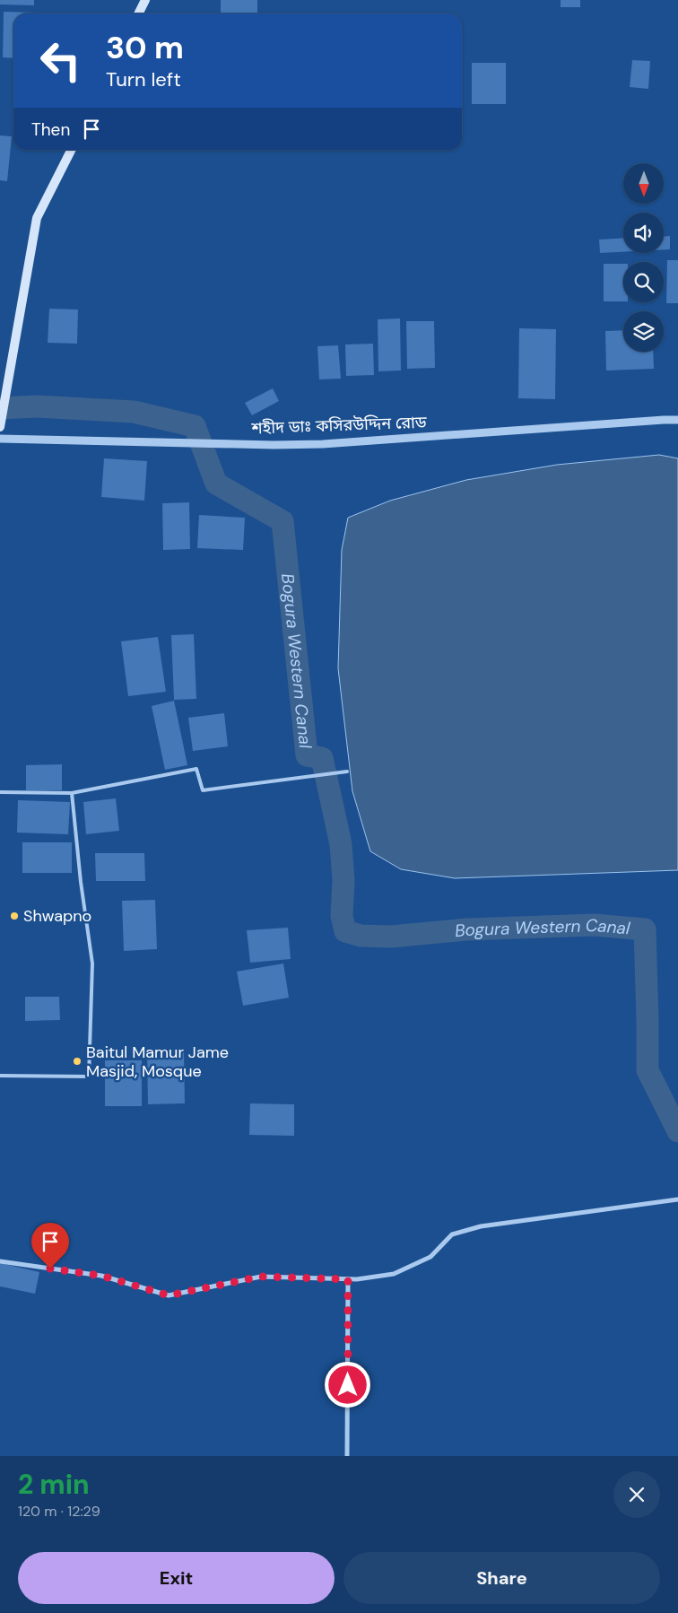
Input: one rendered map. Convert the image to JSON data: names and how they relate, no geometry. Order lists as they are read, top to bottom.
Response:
{
  "streets": {
    "street": ["শহীদ ডাঃ কসিরউদ্দিন রোড"]
  },
  "water": ["Bogura Western Canal"],
  "places": ["Shwapno", "Baitul Mamur Jame Masjid, Mosque"],
  "north": "bottom",
  "page": {
    "turn": ["30 m", "Turn left"],
    "then": "Then",
    "heading": ["2 min", "120 m · 12:29"],
    "buttons": ["Exit", "Share"]
  }
}
